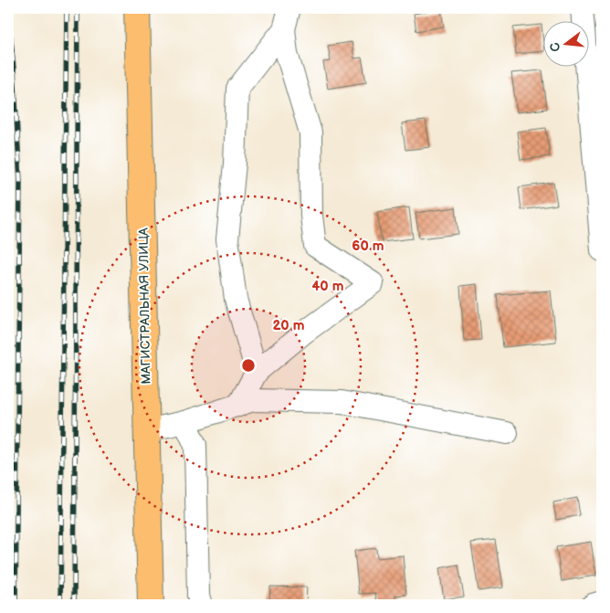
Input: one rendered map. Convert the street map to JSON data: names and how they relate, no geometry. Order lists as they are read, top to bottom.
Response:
{
  "streets": {
    "main road": ["МАГИСТРАЛЬНАЯ УЛИЦА"]
  },
  "north": "left",
  "rings": ["60 m", "40 m", "20 m"]
}
